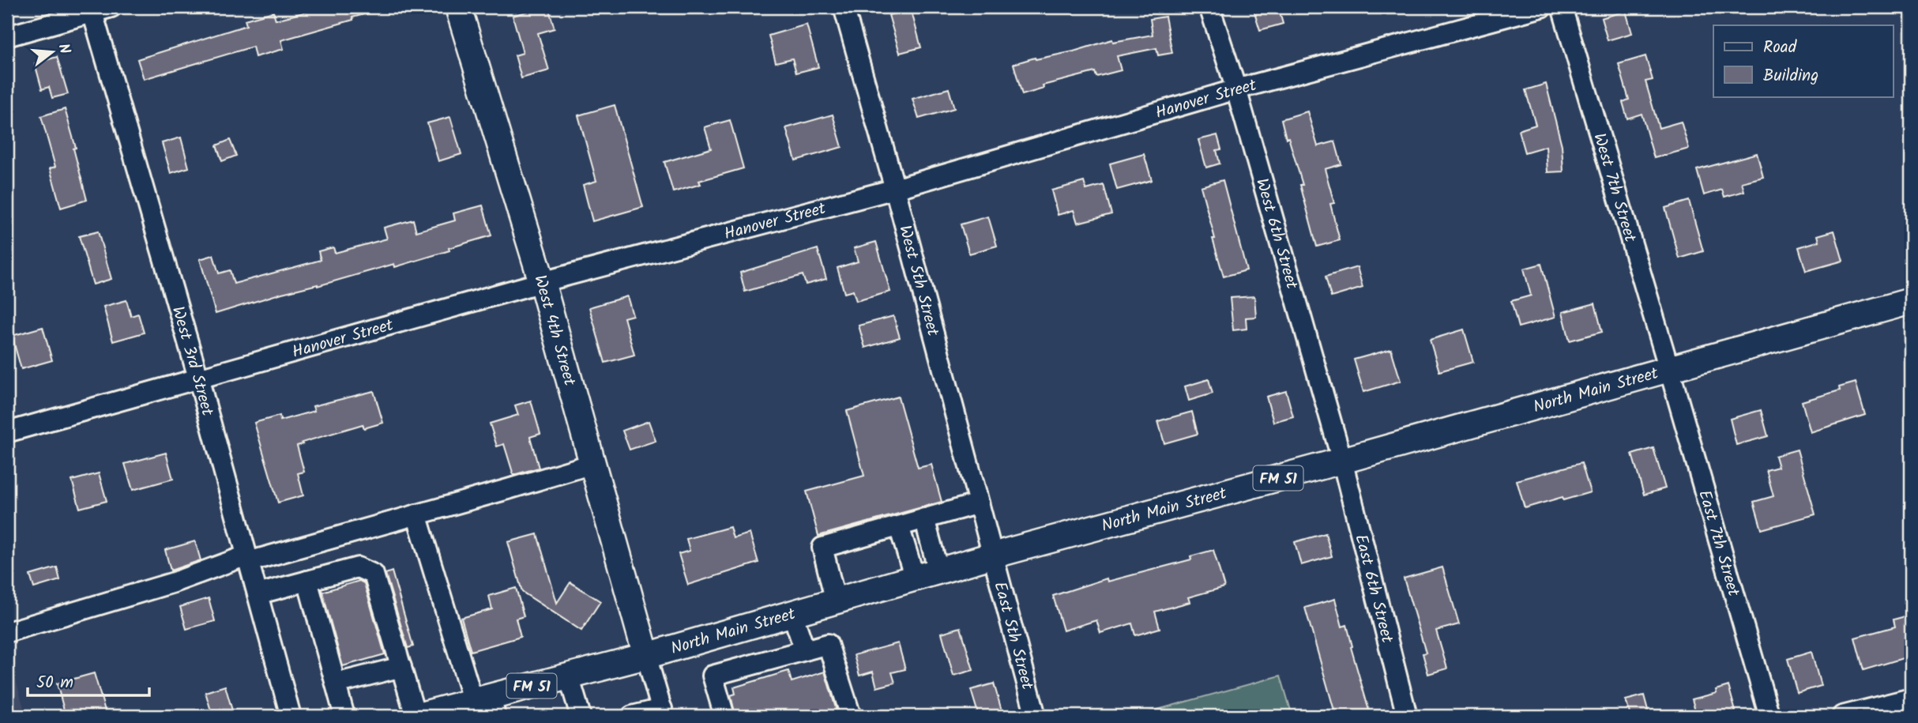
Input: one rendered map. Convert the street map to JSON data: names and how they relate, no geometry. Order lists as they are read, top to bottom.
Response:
{
  "streets": {
    "main road": ["West 4th Street", "North Main Street", "FM 51"],
    "street": [
      "Hanover Street",
      "West 7th Street",
      "West 6th Street",
      "West 5th Street",
      "West 3rd Street",
      "East 7th Street",
      "East 6th Street",
      "East 5th Street"
    ]
  },
  "crossings": [
    ["Hanover Street", "West 6th Street"],
    ["Hanover Street", "West 5th Street"],
    ["Hanover Street", "West 4th Street"],
    ["Hanover Street", "West 3rd Street"],
    ["West 7th Street", "North Main Street"],
    ["West 7th Street", "East 7th Street"],
    ["West 6th Street", "North Main Street"],
    ["West 6th Street", "East 6th Street"],
    ["West 5th Street", "North Main Street"],
    ["West 5th Street", "East 5th Street"],
    ["West 4th Street", "North Main Street"],
    ["North Main Street", "East 7th Street"],
    ["North Main Street", "East 6th Street"],
    ["North Main Street", "East 5th Street"]
  ],
  "legend": ["Road", "Building"],
  "scale_bar": "50 m",
  "north": "right"
}
